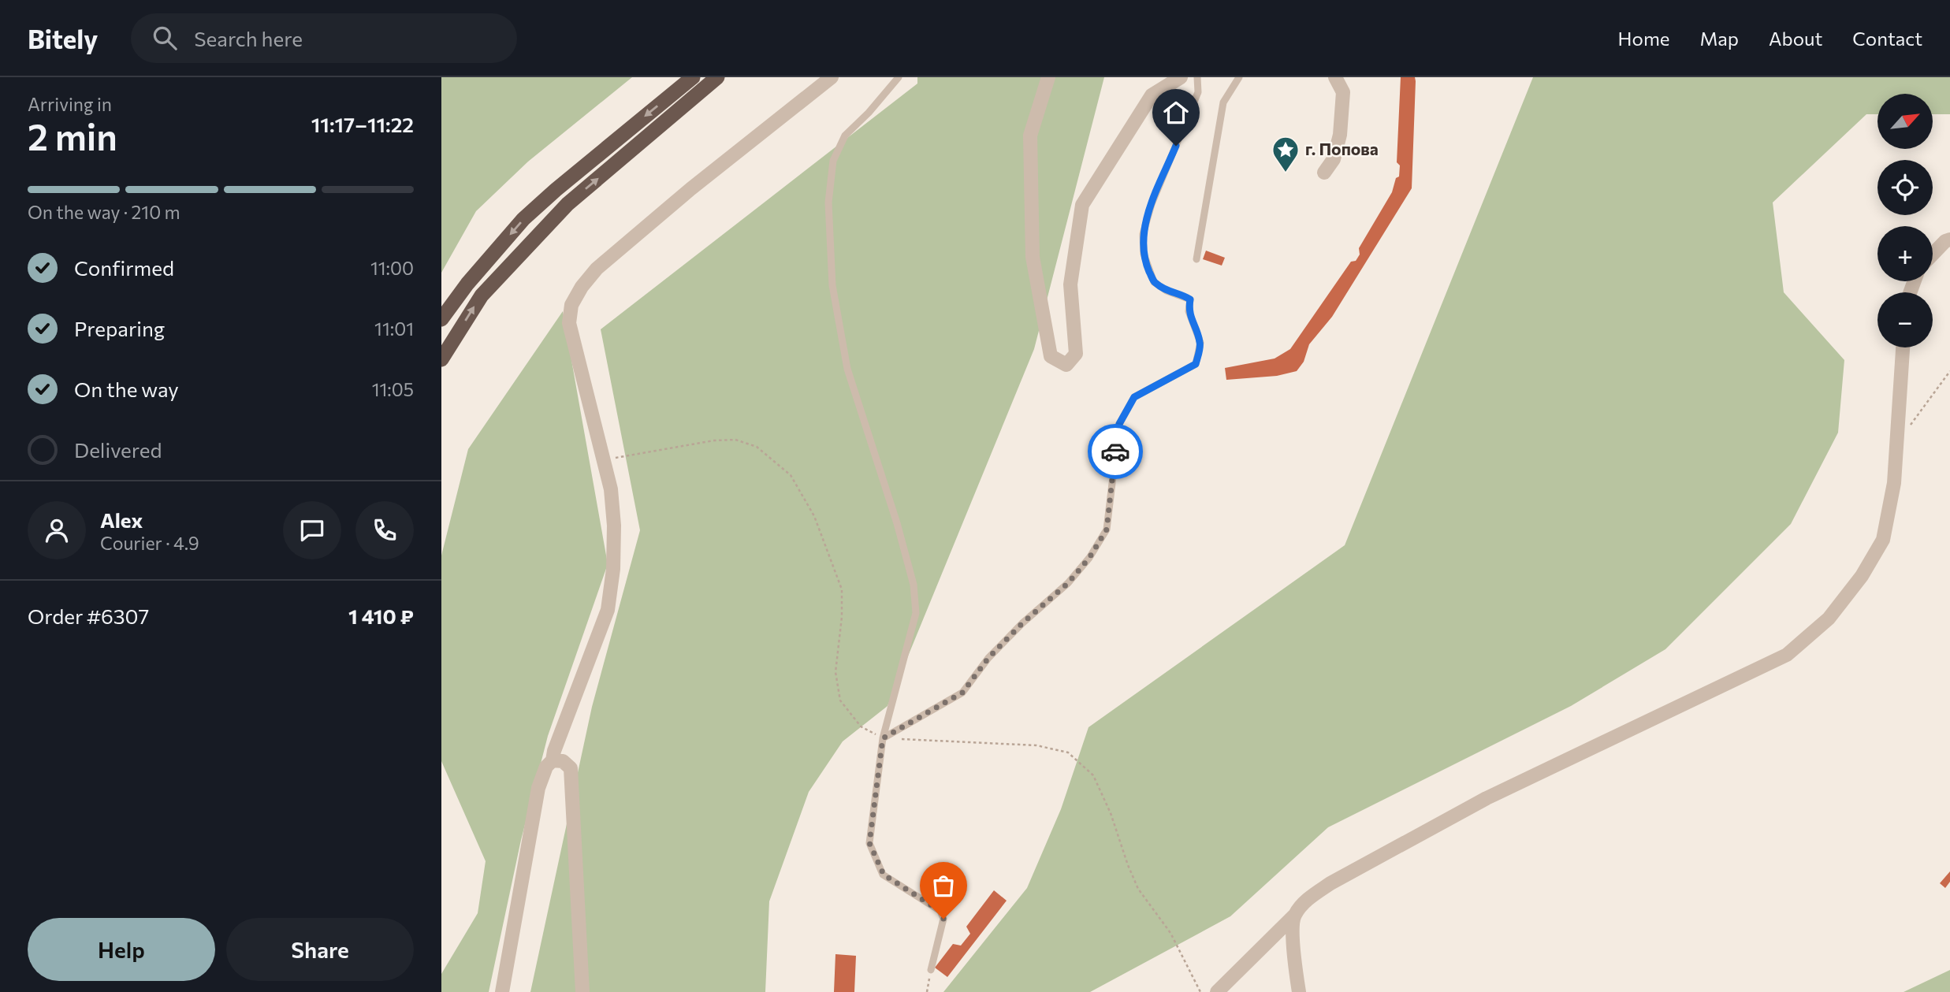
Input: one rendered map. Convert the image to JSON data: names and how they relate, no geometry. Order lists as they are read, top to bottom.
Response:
{
  "places": {
    "place": ["г. Попова"]
  },
  "north": "top right",
  "page": {
    "header": "Bitely",
    "search": "Search here",
    "nav": [
      "Home",
      "Map",
      "About",
      "Contact"
    ],
    "heading": ["2 min", "Arriving in", "11:17–11:22"],
    "panel": [
      "Alex",
      "Courier · 4.9",
      "Order #6307",
      "1 410 ₽"
    ],
    "map_buttons": ["+", "−"],
    "bar": "On the way · 210 m",
    "list": [
      ["Confirmed", "11:00"],
      ["Preparing", "11:01"],
      ["On the way", "11:05"],
      "Delivered"
    ],
    "buttons": ["Help", "Share"]
  }
}
